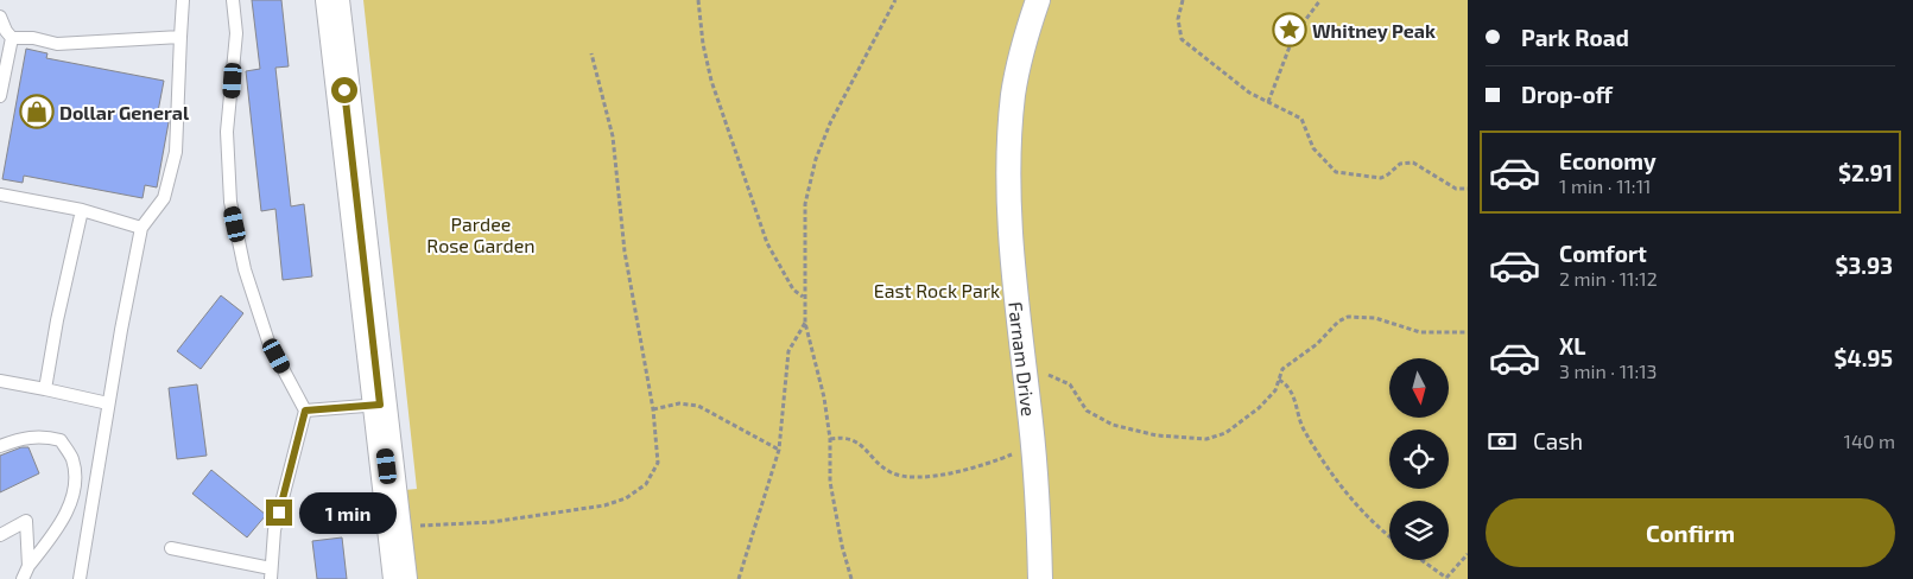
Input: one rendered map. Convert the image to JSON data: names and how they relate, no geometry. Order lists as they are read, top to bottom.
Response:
{
  "streets": {
    "street": ["Farnam Drive"]
  },
  "parks": ["Pardee Rose Garden", "East Rock Park"],
  "places": {
    "place": ["Whitney Peak"],
    "shop": ["Dollar General"]
  },
  "north": "bottom",
  "page": {
    "banner": ["Park Road", "Drop-off"],
    "list": [
      {
        "name": "Economy",
        "note": "1 min · 11:11",
        "value": "$2.91"
      },
      {
        "name": "Comfort",
        "note": "2 min · 11:12",
        "value": "$3.93"
      },
      {
        "name": "XL",
        "note": "3 min · 11:13",
        "value": "$4.95"
      }
    ],
    "pay": ["Cash", "140 m"],
    "buttons": "Confirm",
    "bubble": "1 min"
  }
}
